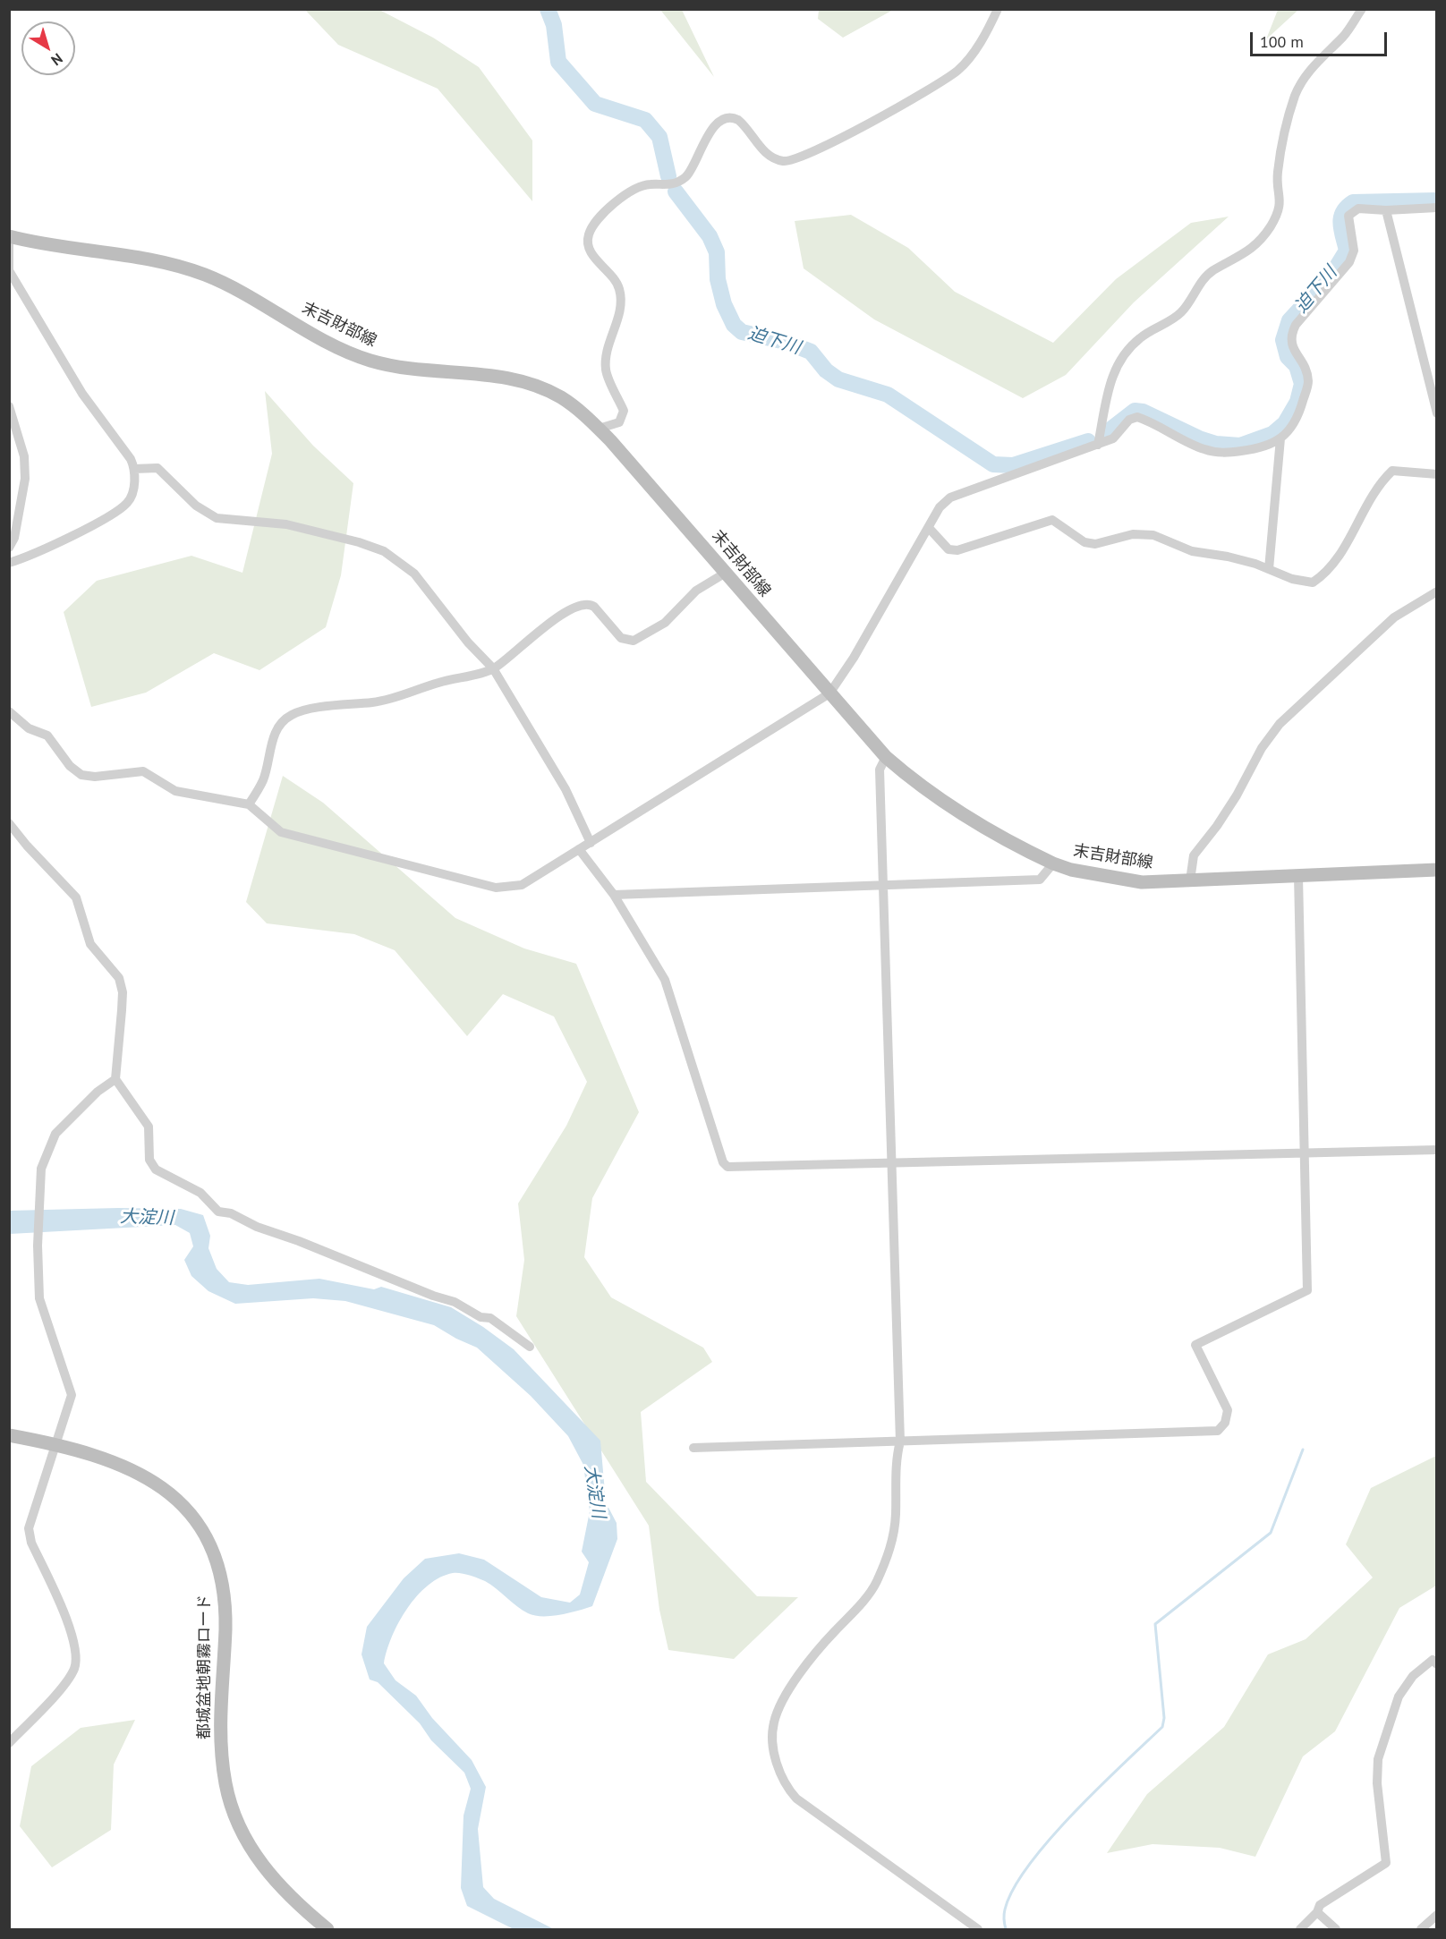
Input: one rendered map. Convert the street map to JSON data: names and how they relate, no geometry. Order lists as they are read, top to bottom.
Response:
{
  "streets": {
    "main road": ["末吉財部線", "都城盆地朝霧ロード"]
  },
  "water": ["迫下川", "大淀川"],
  "scale_bar": "100 m",
  "north": "bottom right"
}
